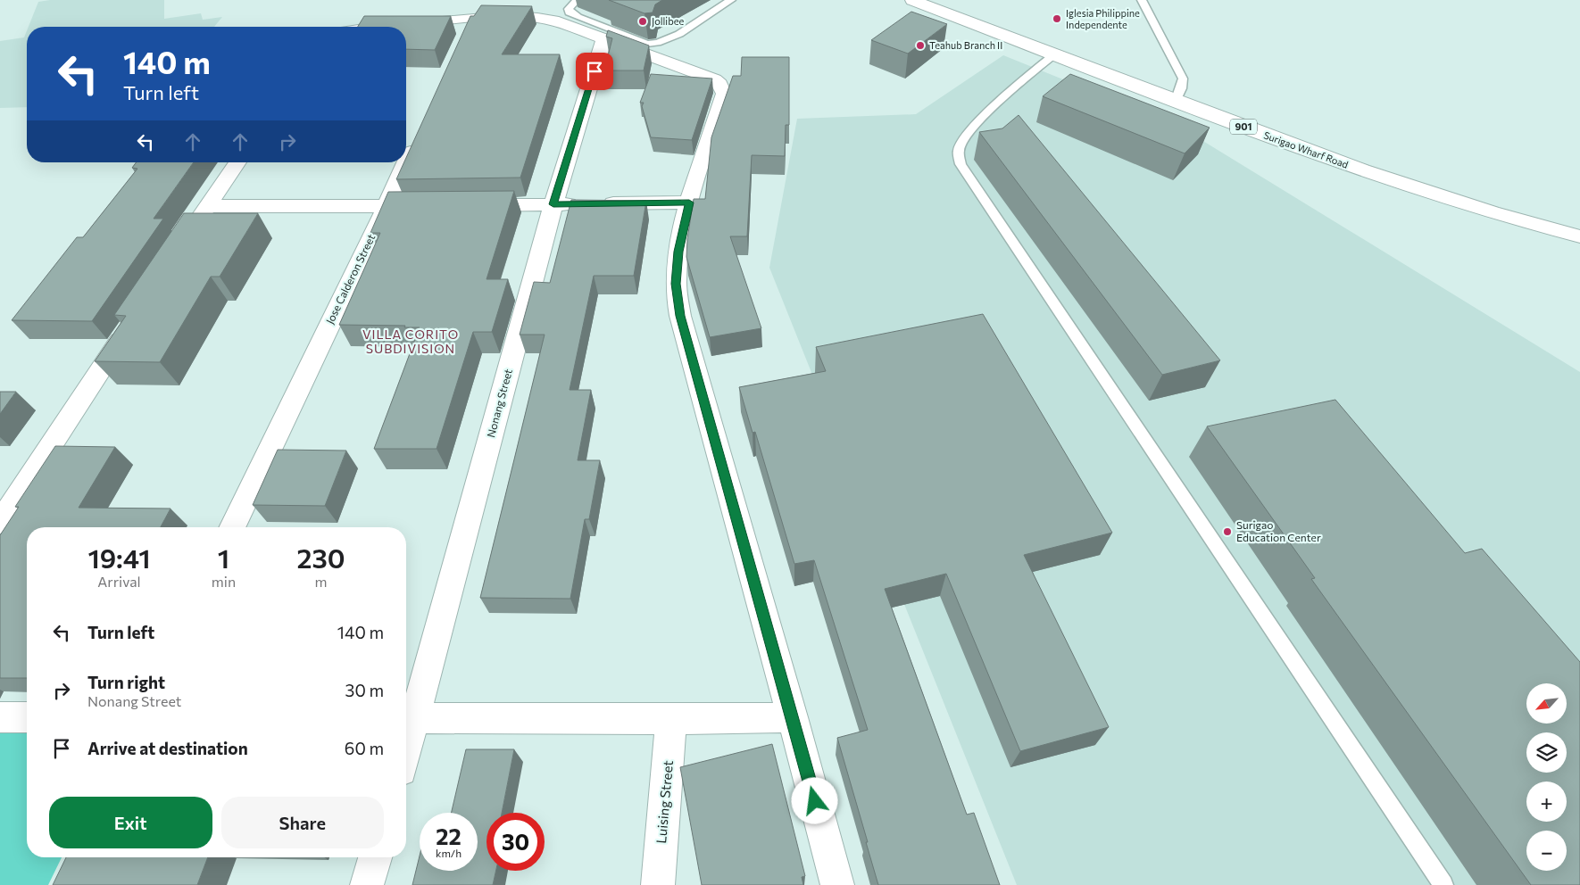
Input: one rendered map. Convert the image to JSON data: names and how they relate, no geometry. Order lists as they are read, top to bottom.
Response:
{
  "streets": {
    "street": [
      "901",
      "Surigao Wharf Road",
      "Jose Calderon Street",
      "Nonang Street",
      "Luising Street"
    ]
  },
  "districts": ["VILLA CORITO SUBDIVISION"],
  "places": [
    "Iglesia Philippine Independente",
    "Jollibee",
    "Teahub Branch II",
    "Surigao Education Center"
  ],
  "north": "bottom left",
  "page": {
    "turn": ["140 m", "Turn left"],
    "eta": [
      "19:41",
      "Arrival",
      "1",
      "min",
      "230",
      "m"
    ],
    "list": [
      {
        "name": "Turn left",
        "value": "140 m"
      },
      {
        "name": "Turn right",
        "note": "Nonang Street",
        "value": "30 m"
      },
      {
        "name": "Arrive at destination",
        "value": "60 m"
      }
    ],
    "map_buttons": ["+", "−"],
    "buttons": ["Exit", "Share"],
    "speed": "22 km/h",
    "limit": "30"
  }
}
